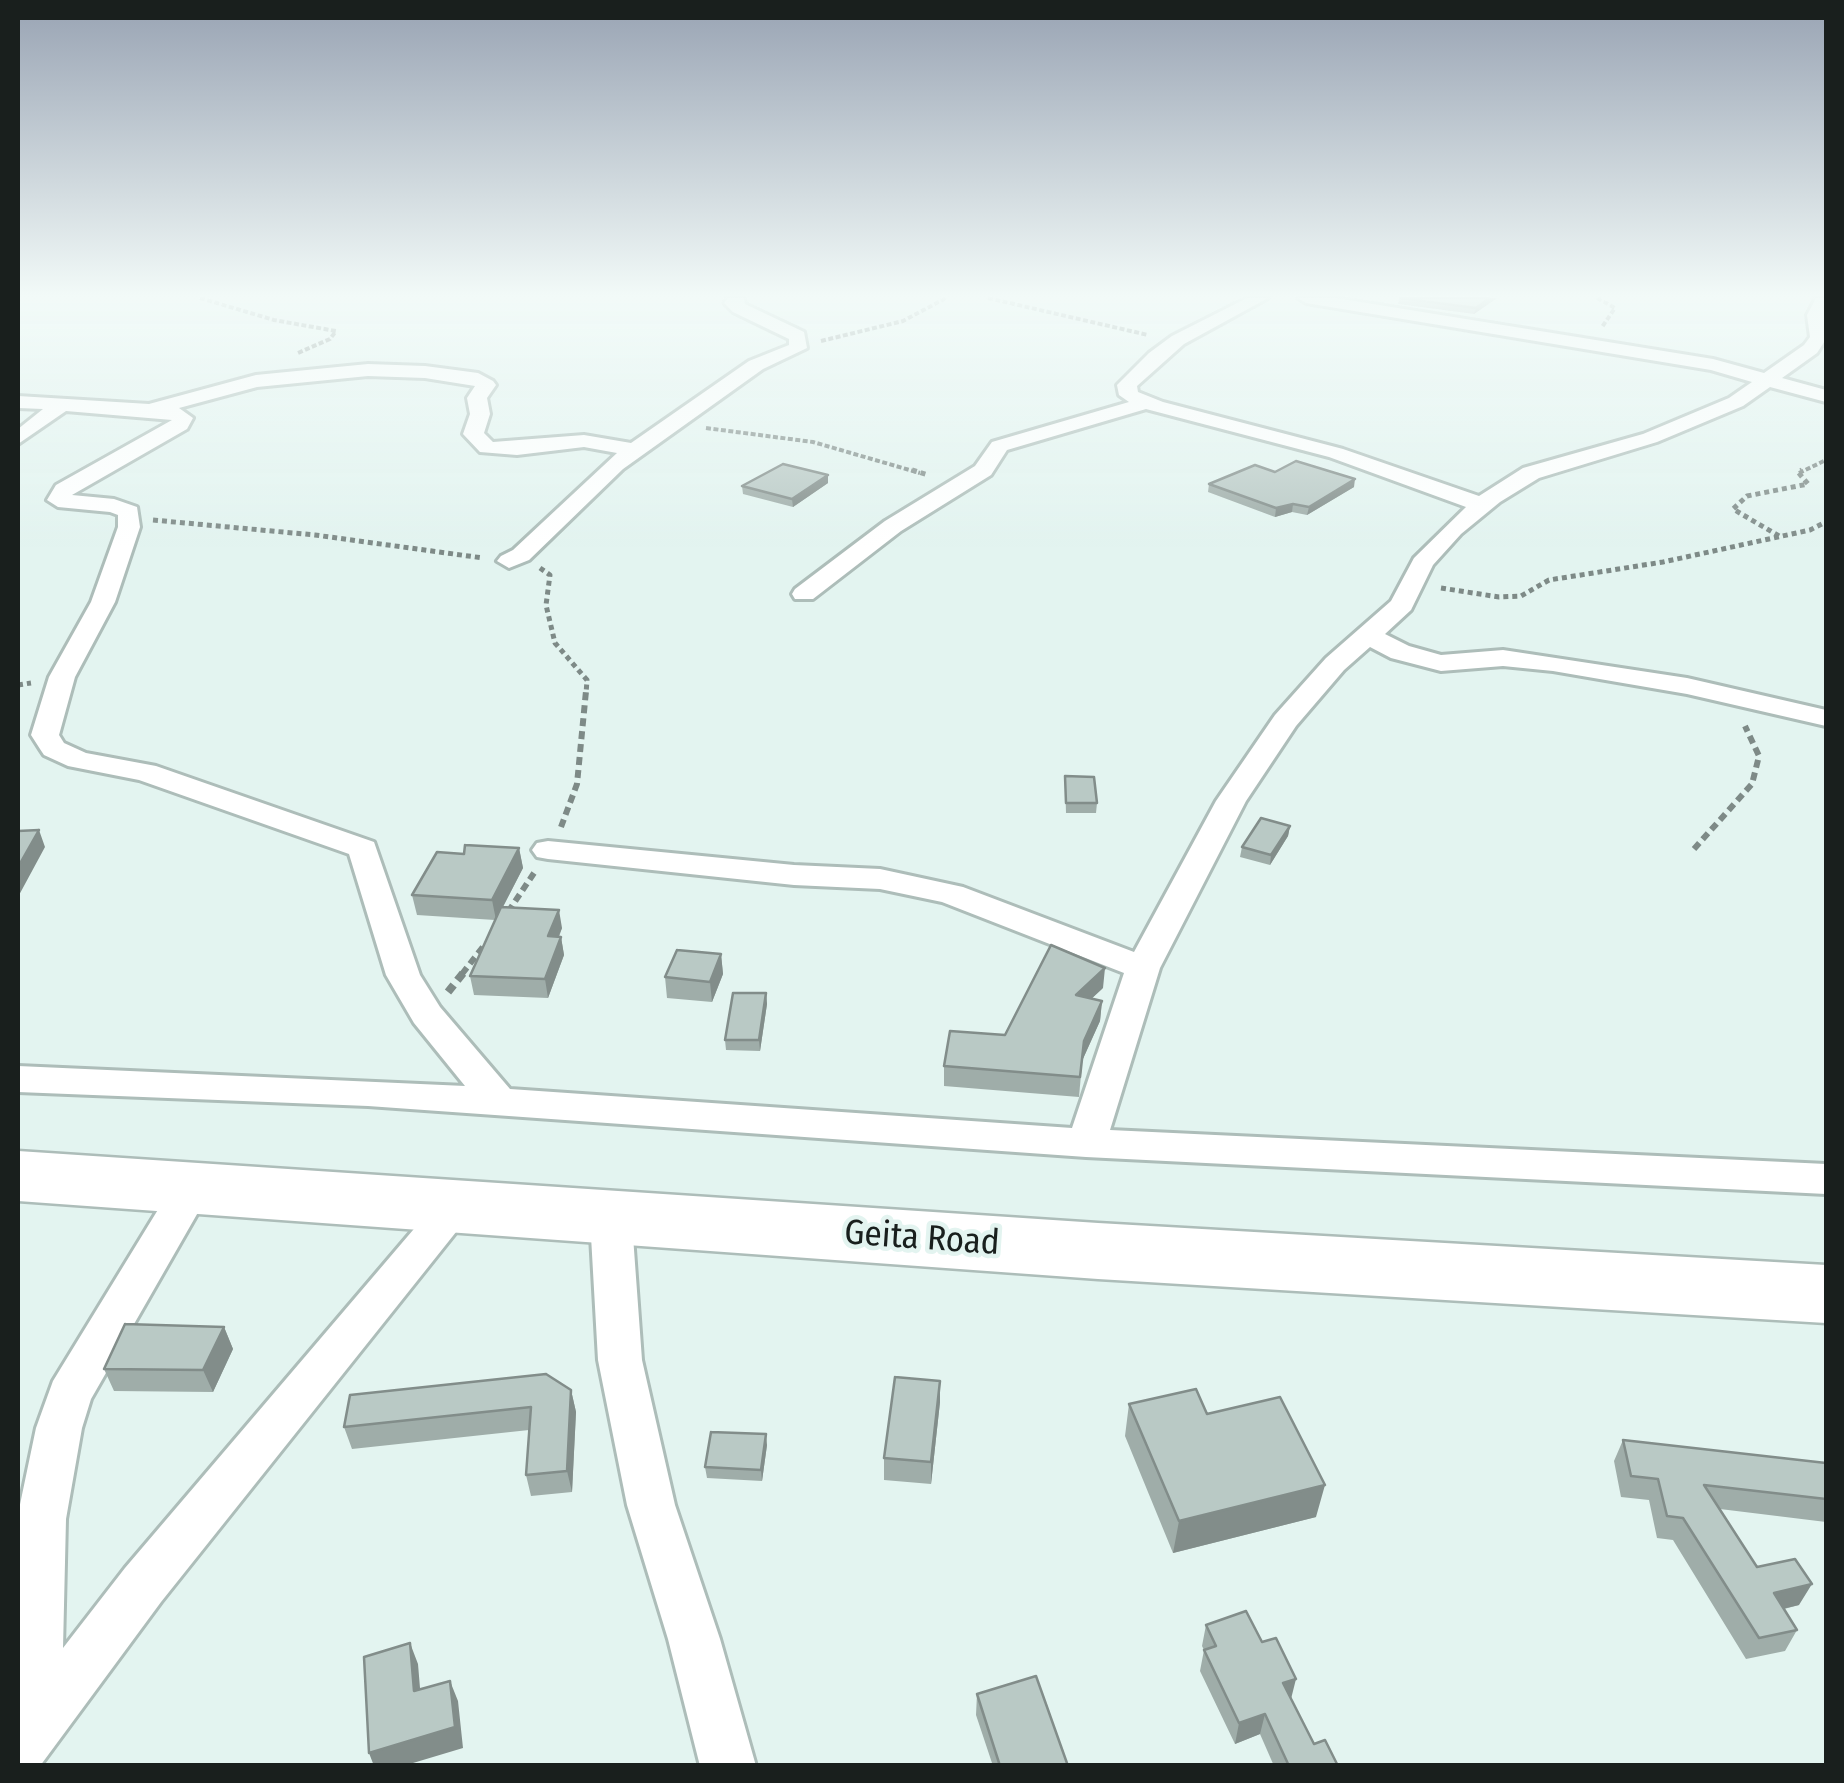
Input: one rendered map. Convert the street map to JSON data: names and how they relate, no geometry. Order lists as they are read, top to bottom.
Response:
{
  "streets": {
    "highway": ["Geita Road"]
  }
}
